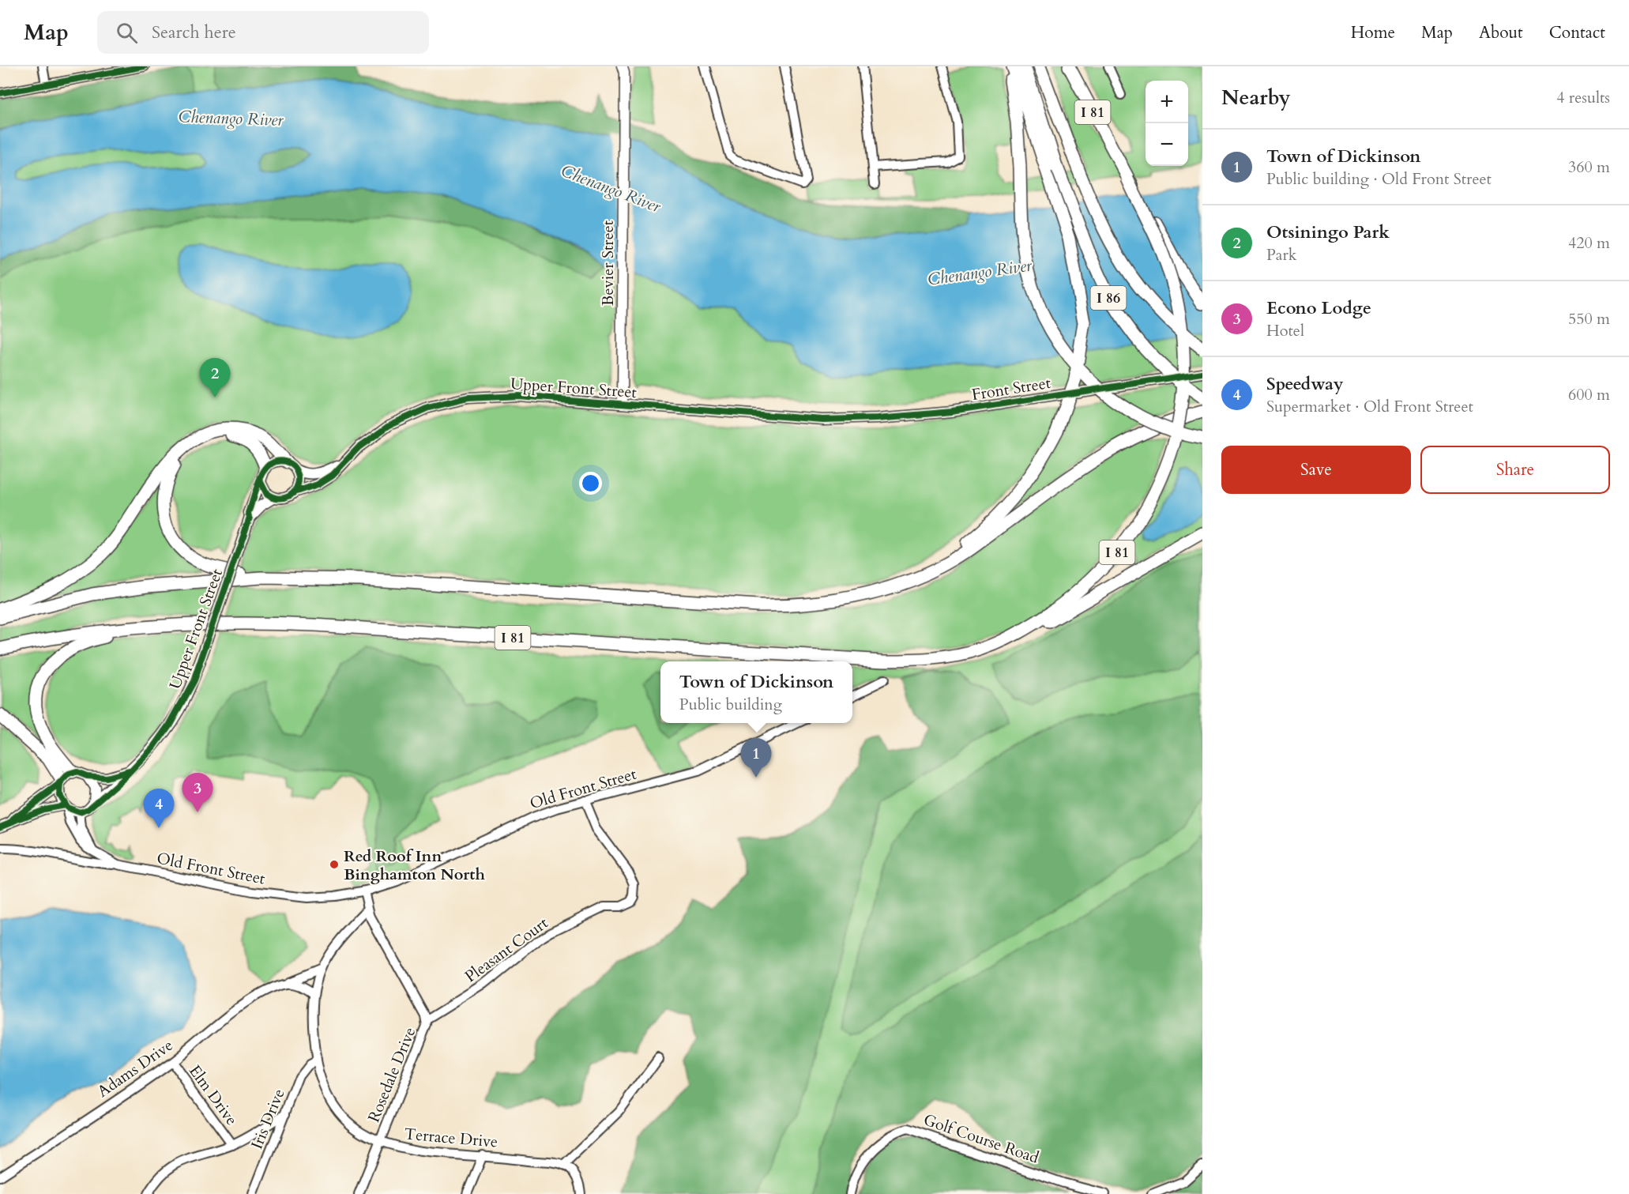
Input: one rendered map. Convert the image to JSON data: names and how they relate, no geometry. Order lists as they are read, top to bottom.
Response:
{
  "streets": {
    "highway": ["I 81", "I 86"],
    "main road": ["Bevier Street", "Upper Front Street", "Front Street"],
    "street": [
      "Old Front Street",
      "Pleasant Court",
      "Adams Drive",
      "Rosedale Drive",
      "Elm Drive",
      "Iris Drive",
      "Terrace Drive",
      "Golf Course Road"
    ]
  },
  "crossings": [
    ["Bevier Street", "Upper Front Street"],
    ["Upper Front Street", "Front Street"],
    ["Upper Front Street", "Old Front Street"],
    ["Old Front Street", "Pleasant Court"],
    ["Old Front Street", "Rosedale Drive"],
    ["Pleasant Court", "Rosedale Drive"],
    ["Adams Drive", "Elm Drive"],
    ["Adams Drive", "Terrace Drive"],
    ["Rosedale Drive", "Terrace Drive"],
    ["Iris Drive", "Terrace Drive"]
  ],
  "water": ["Chenango River"],
  "places": ["Red Roof Inn Binghamton North"],
  "page": {
    "header": "Map",
    "search": "Search here",
    "nav": [
      "Home",
      "Map",
      "About",
      "Contact"
    ],
    "heading": ["Nearby", "4 results"],
    "map_buttons": ["+", "−"],
    "list": [
      {
        "mark": "1",
        "name": "Town of Dickinson",
        "note": "Public building · Old Front Street",
        "value": "360 m"
      },
      {
        "mark": "2",
        "name": "Otsiningo Park",
        "note": "Park",
        "value": "420 m"
      },
      {
        "mark": "3",
        "name": "Econo Lodge",
        "note": "Hotel",
        "value": "550 m"
      },
      {
        "mark": "4",
        "name": "Speedway",
        "note": "Supermarket · Old Front Street",
        "value": "600 m"
      }
    ],
    "pins": [
      "2",
      "1",
      "3",
      "4"
    ],
    "buttons": ["Save", "Share"],
    "popup": ["Town of Dickinson", "Public building"]
  }
}
